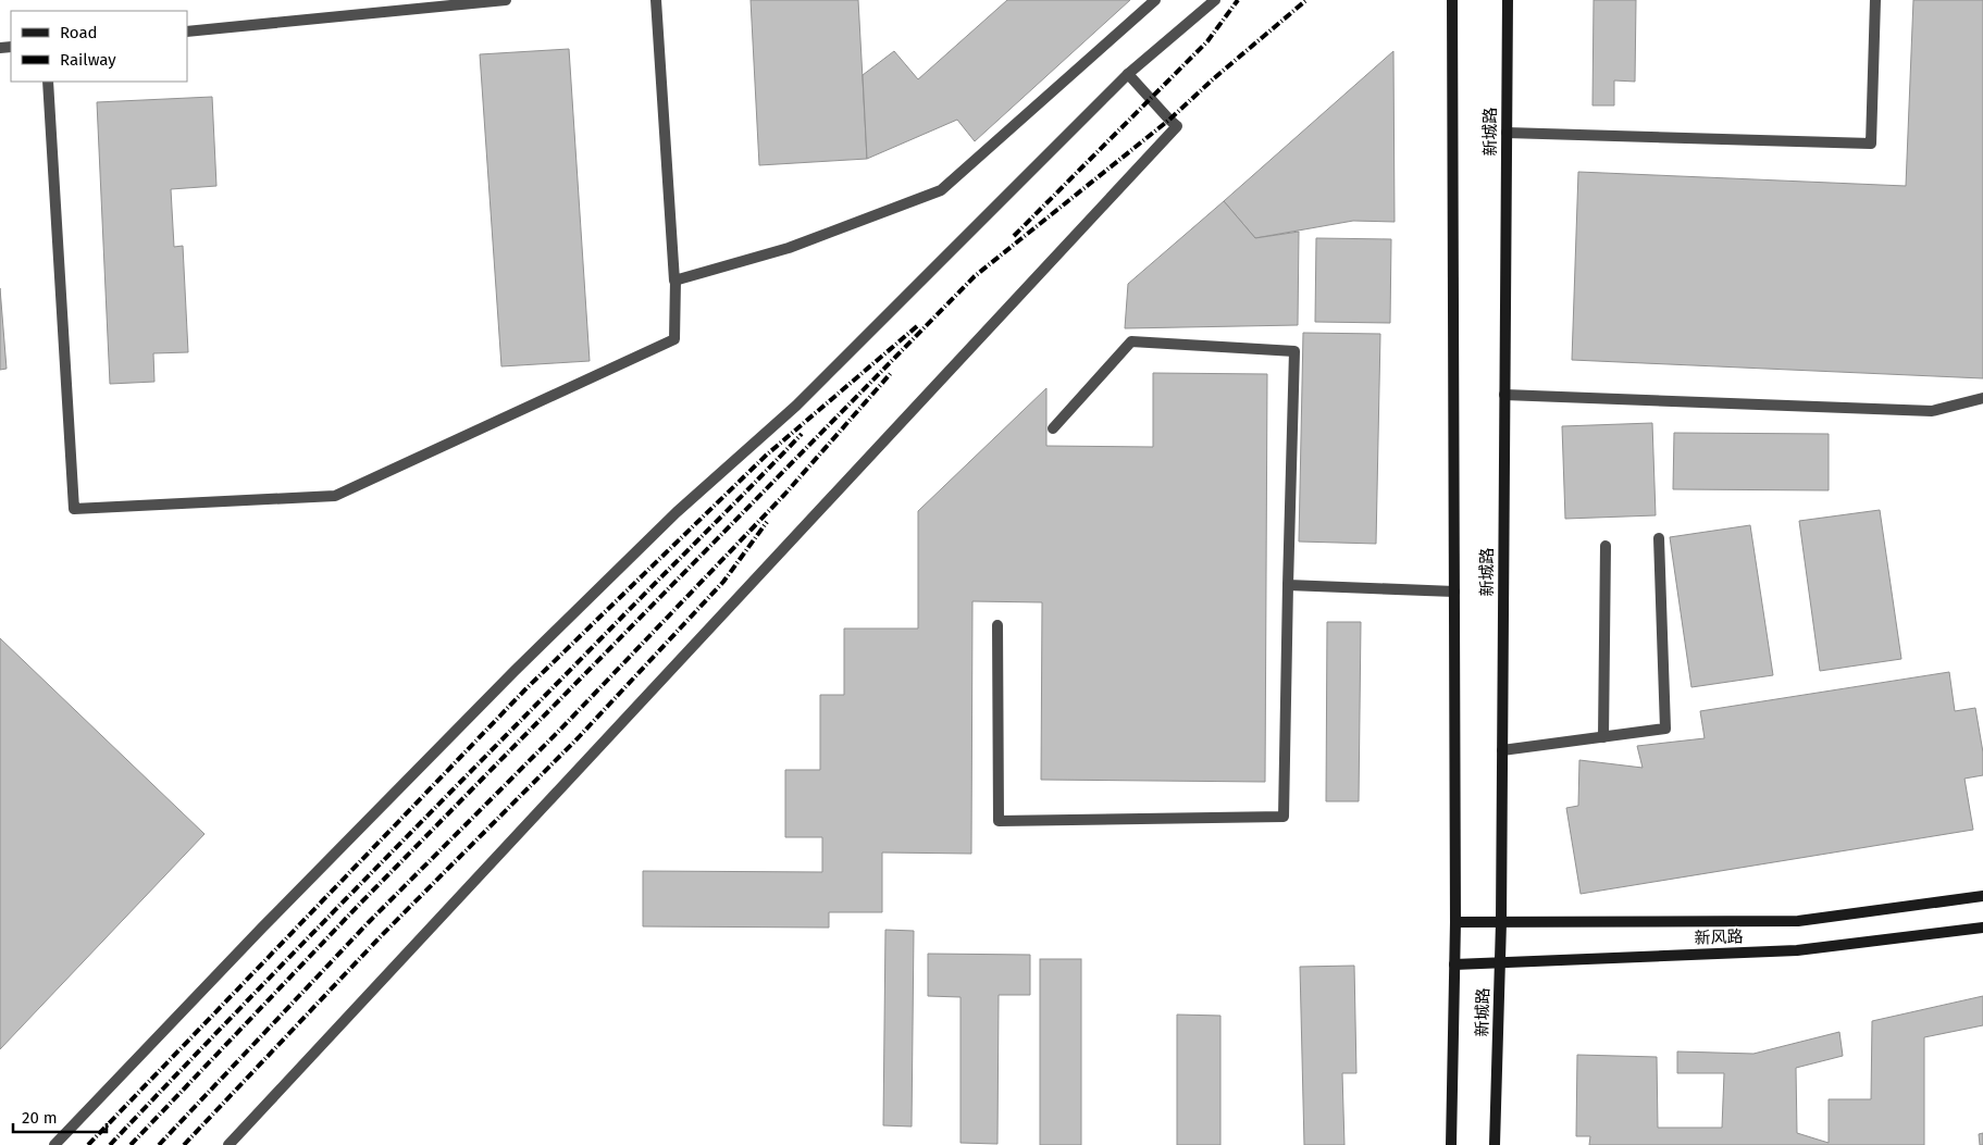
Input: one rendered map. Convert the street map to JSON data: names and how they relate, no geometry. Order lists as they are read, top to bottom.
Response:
{
  "streets": {
    "main road": ["新城路", "新风路"]
  },
  "crossings": [
    ["新城路", "新风路"]
  ],
  "legend": ["Road", "Railway"],
  "scale_bar": "20 m"
}
